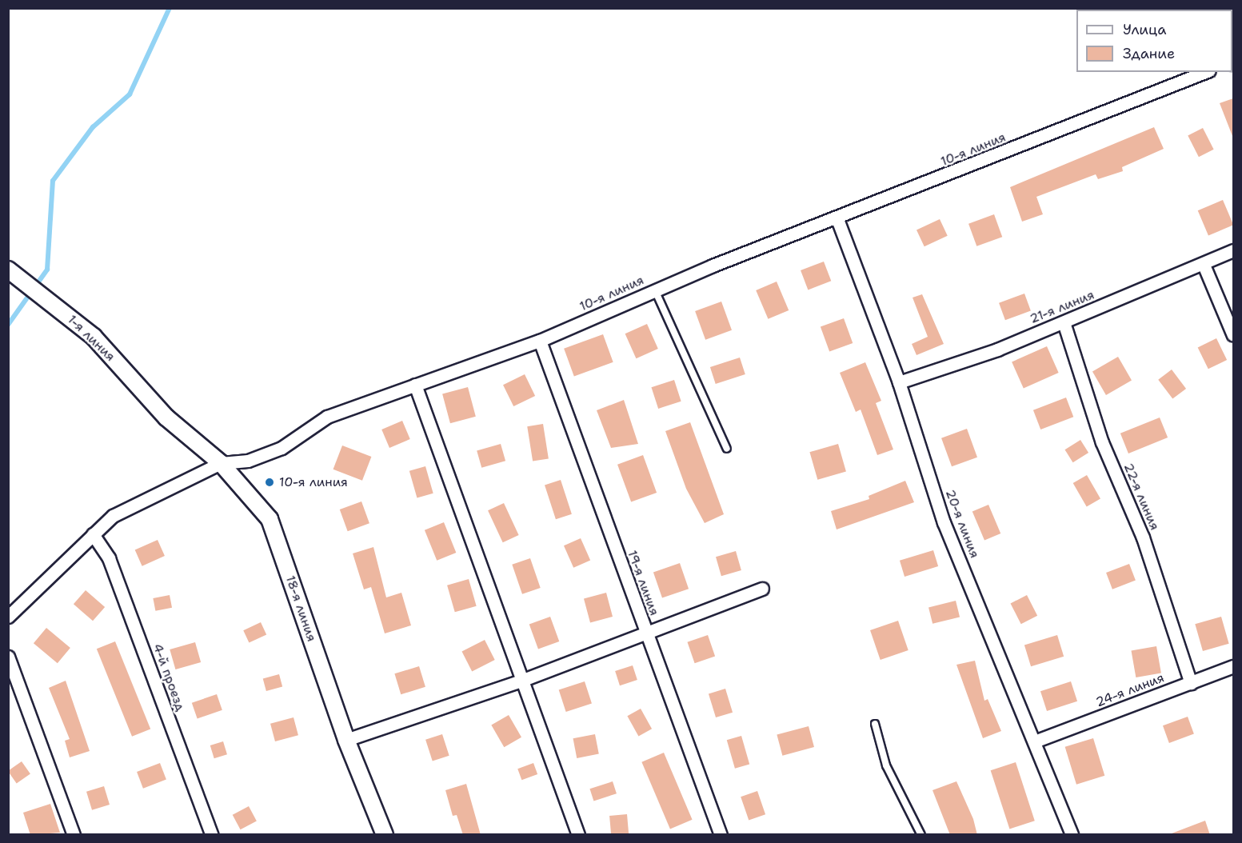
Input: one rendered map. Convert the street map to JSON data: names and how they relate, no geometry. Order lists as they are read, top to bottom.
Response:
{
  "streets": {
    "street": [
      "10-я линия",
      "21-я линия",
      "1-я линия",
      "22-я линия",
      "20-я линия",
      "19-я линия",
      "18-я линия",
      "4-й проезд",
      "24-я линия"
    ]
  },
  "crossings": [
    ["10-я линия", "20-я линия"],
    ["10-я линия", "19-я линия"],
    ["10-я линия", "18-я линия"],
    ["10-я линия", "4-й проезд"],
    ["21-я линия", "22-я линия"],
    ["21-я линия", "20-я линия"],
    ["1-я линия", "18-я линия"],
    ["22-я линия", "24-я линия"],
    ["20-я линия", "24-я линия"]
  ],
  "places": ["10-я линия"],
  "legend": ["Улица", "Здание"]
}
